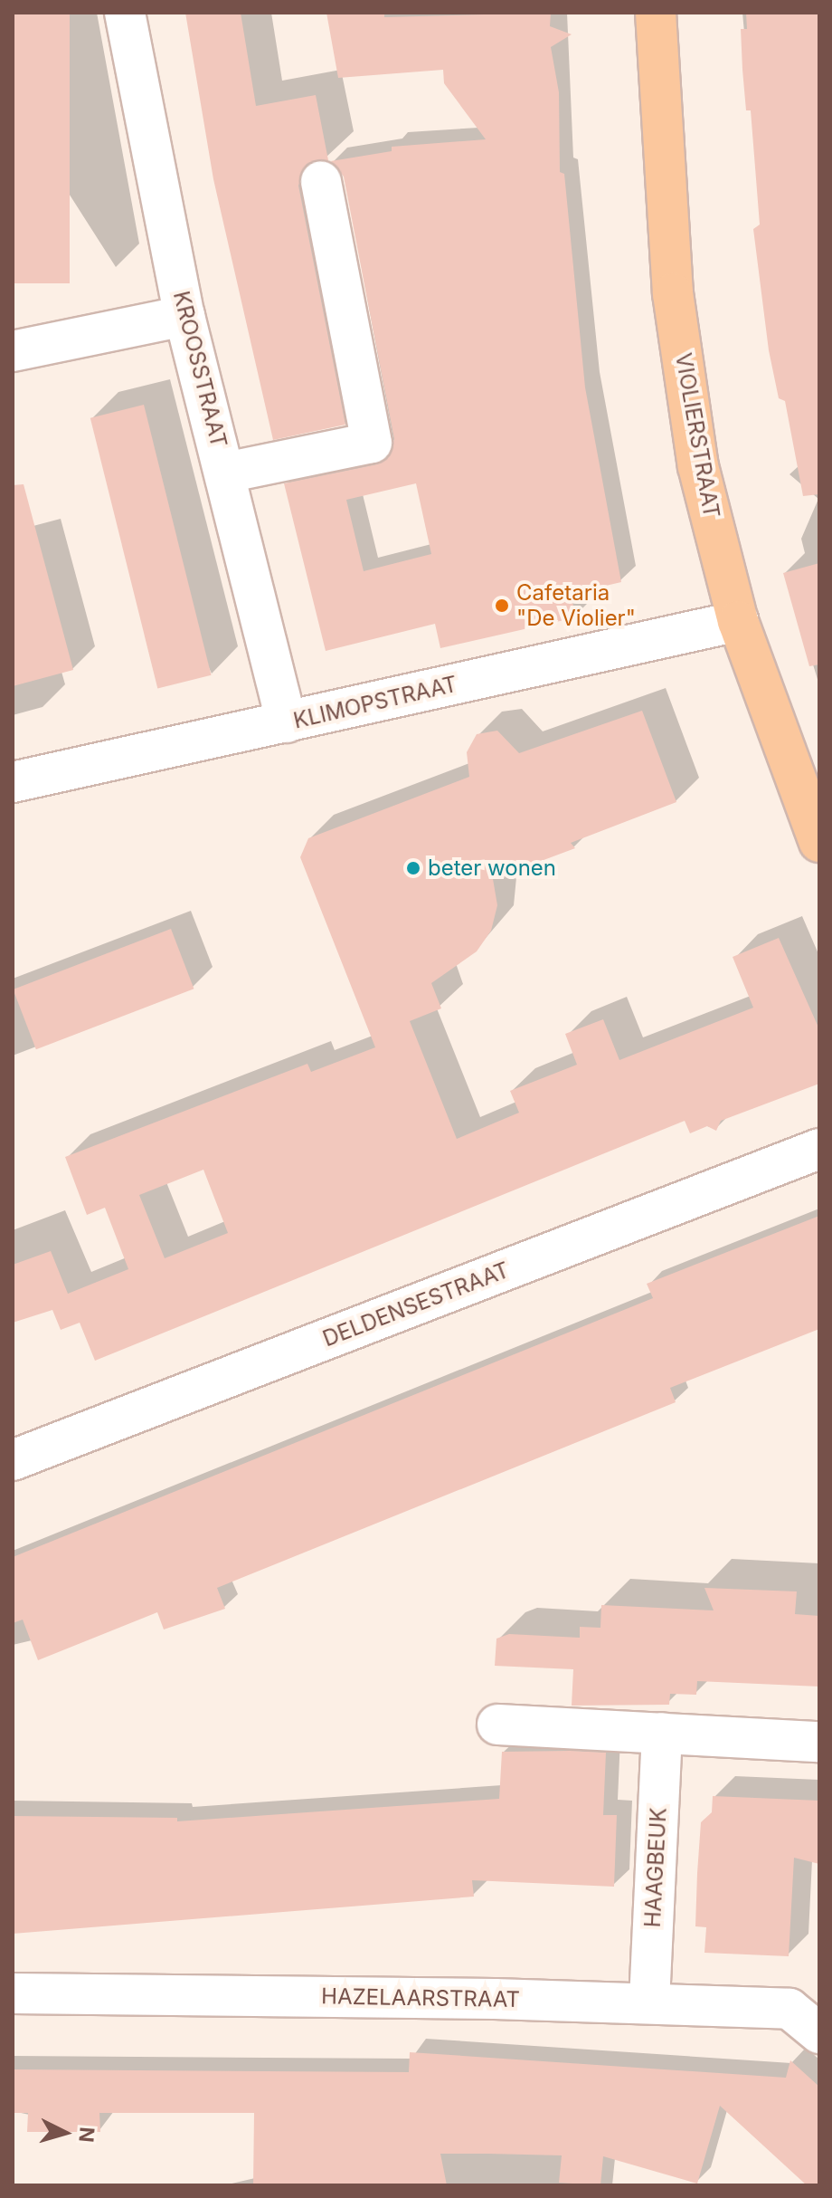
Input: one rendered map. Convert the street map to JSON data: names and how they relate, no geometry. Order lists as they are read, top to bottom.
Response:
{
  "streets": {
    "main road": ["VIOLIERSTRAAT"],
    "street": [
      "KROOSSTRAAT",
      "KLIMOPSTRAAT",
      "DELDENSESTRAAT",
      "HAAGBEUK",
      "HAZELAARSTRAAT"
    ]
  },
  "crossings": [
    ["KROOSSTRAAT", "KLIMOPSTRAAT"],
    ["VIOLIERSTRAAT", "KLIMOPSTRAAT"],
    ["HAAGBEUK", "HAZELAARSTRAAT"]
  ],
  "places": ["Cafetaria \"De Violier\"", "beter wonen"],
  "north": "right"
}
